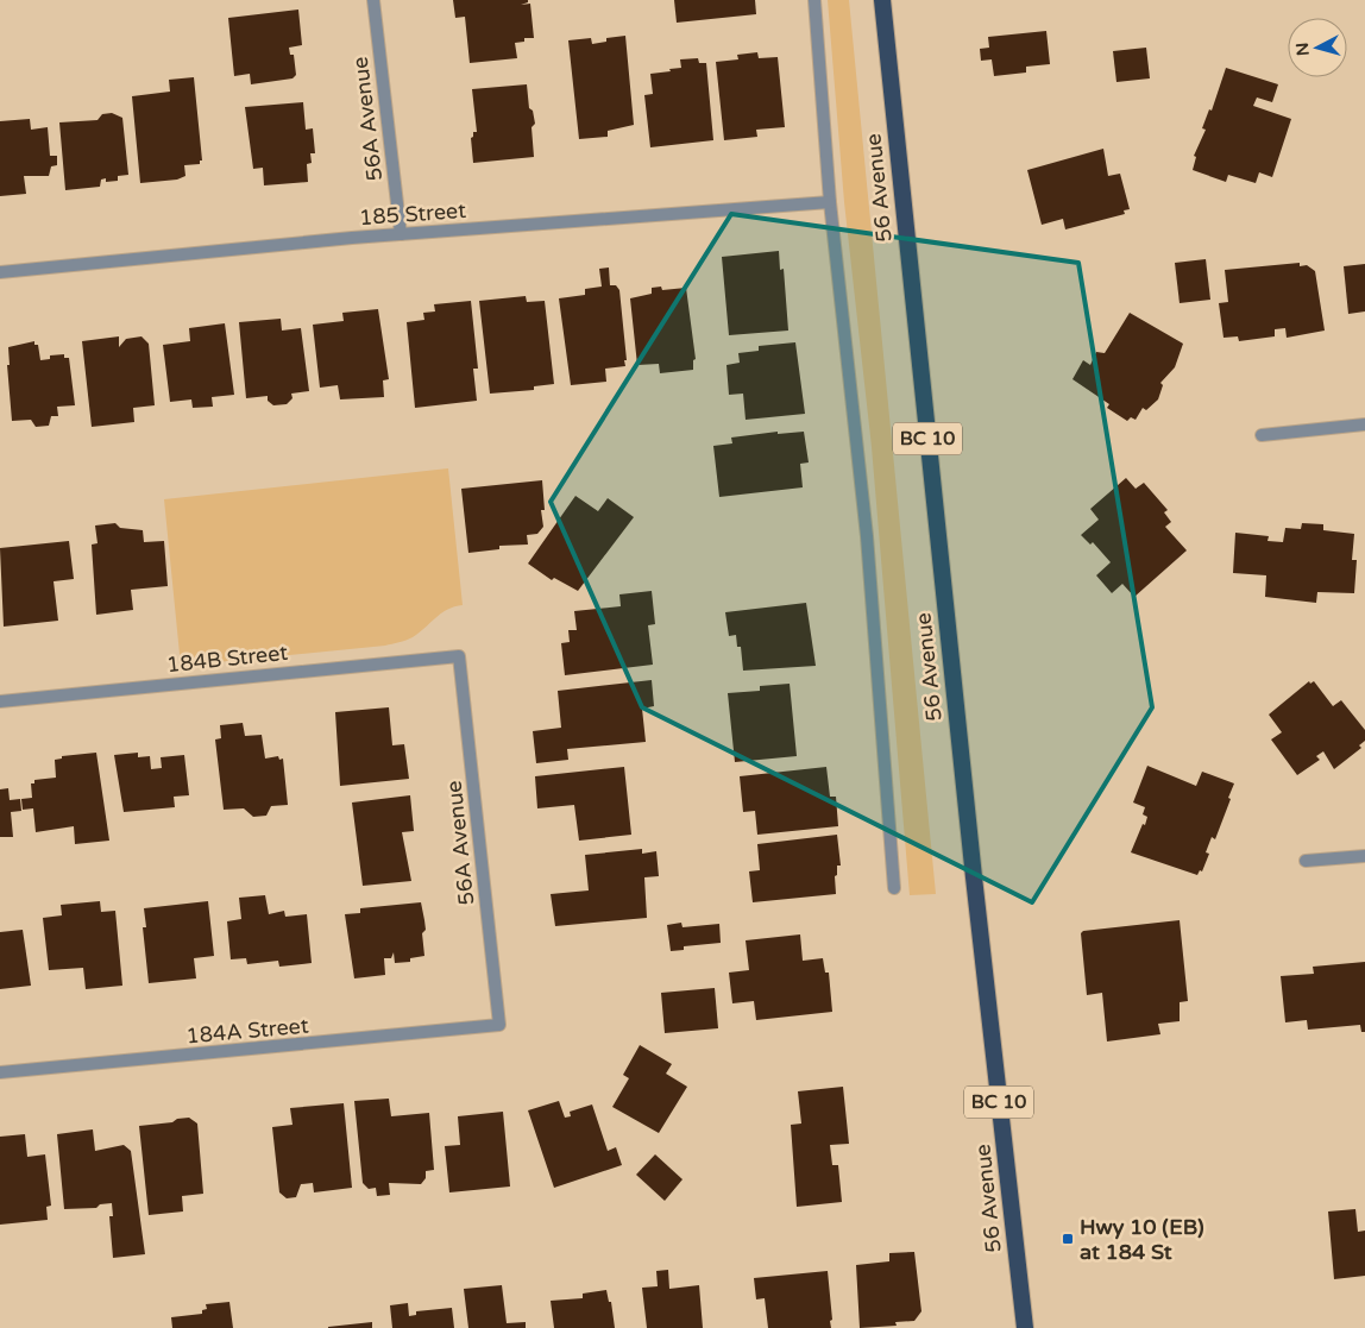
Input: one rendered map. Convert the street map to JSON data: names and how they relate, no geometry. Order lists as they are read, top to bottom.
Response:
{
  "streets": {
    "highway": ["56 Avenue", "BC 10"],
    "street": [
      "56A Avenue",
      "185 Street",
      "184B Street",
      "184A Street"
    ]
  },
  "crossings": [
    ["56A Avenue", "185 Street"],
    ["56A Avenue", "184B Street"],
    ["56A Avenue", "184A Street"]
  ],
  "places": {
    "transit": ["Hwy 10 (EB) at 184 St"]
  },
  "north": "left"
}
